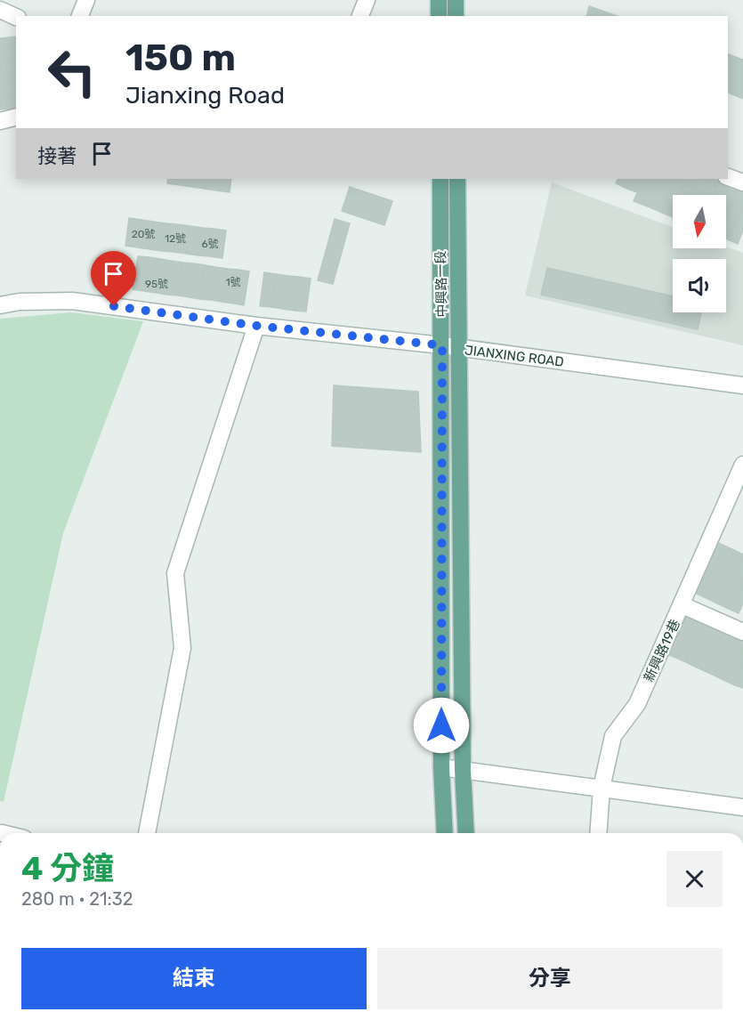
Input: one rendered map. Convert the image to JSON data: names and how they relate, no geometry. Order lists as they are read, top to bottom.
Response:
{
  "streets": {
    "main road": ["中興路一段"],
    "street": ["JIANXING ROAD", "新興路19巷"]
  },
  "crossings": [
    ["中興路一段", "JIANXING ROAD"]
  ],
  "house_numbers": [
    "20號",
    "12號",
    "6號",
    "1號",
    "95號"
  ],
  "north": "bottom",
  "page": {
    "turn": ["150 m", "Jianxing Road"],
    "then": "接著",
    "heading": ["4 分鐘", "280 m · 21:32"],
    "buttons": ["結束", "分享"]
  }
}
